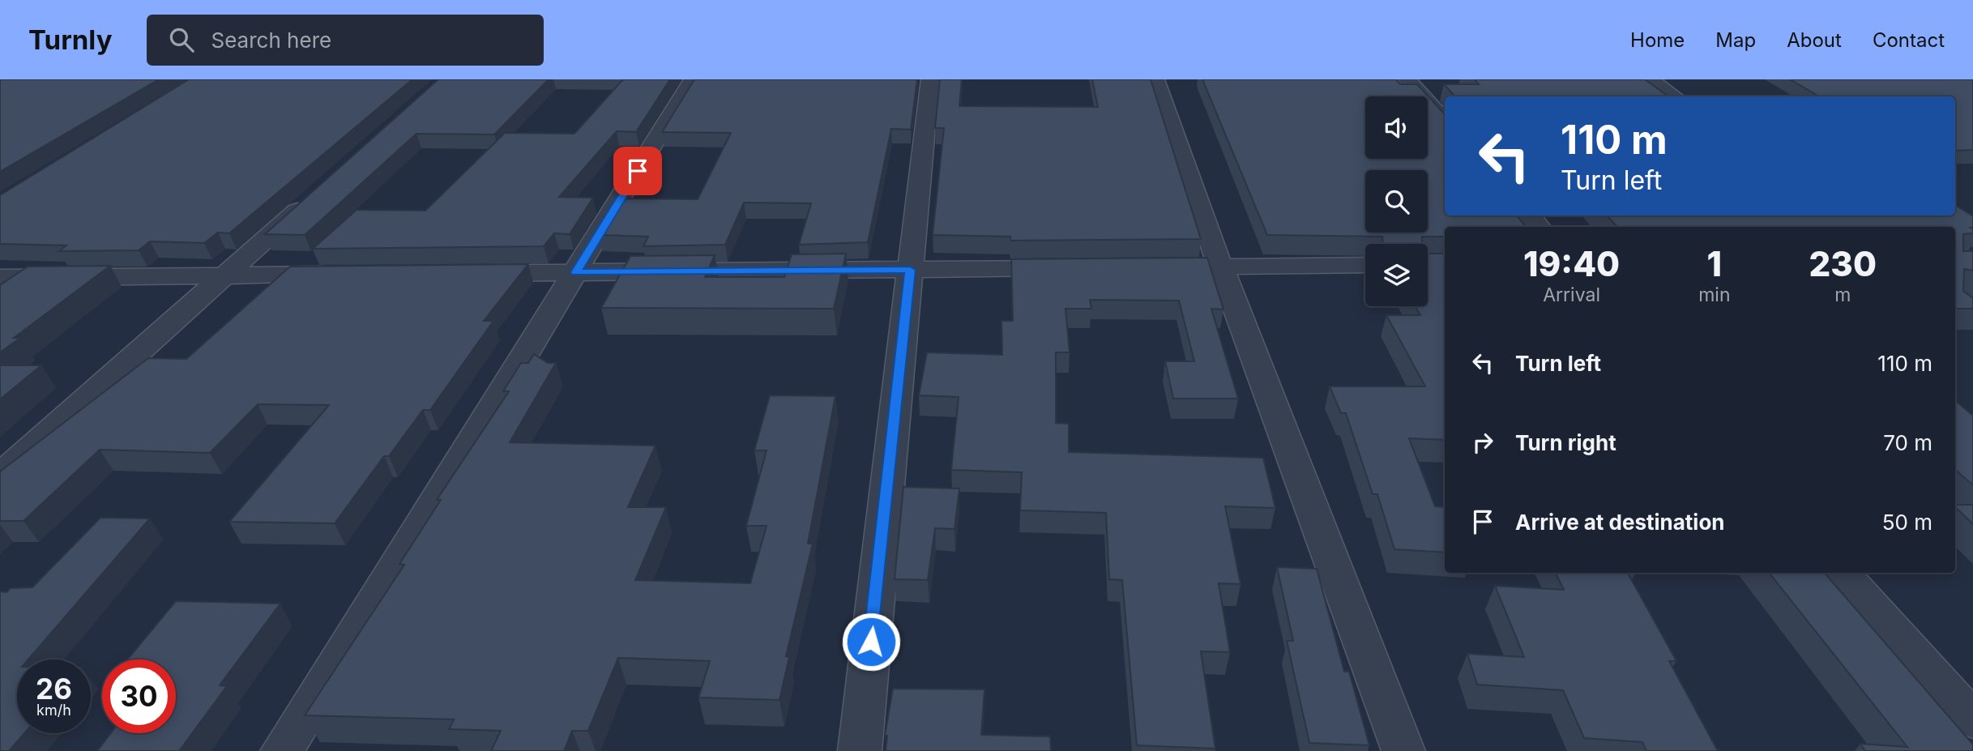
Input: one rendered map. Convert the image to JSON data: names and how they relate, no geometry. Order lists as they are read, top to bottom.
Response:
{
  "page": {
    "header": "Turnly",
    "search": "Search here",
    "nav": [
      "Home",
      "Map",
      "About",
      "Contact"
    ],
    "turn": ["110 m", "Turn left"],
    "eta": [
      "19:40",
      "Arrival",
      "1",
      "min",
      "230",
      "m"
    ],
    "list": [
      {
        "name": "Turn left",
        "value": "110 m"
      },
      {
        "name": "Turn right",
        "value": "70 m"
      },
      {
        "name": "Arrive at destination",
        "value": "50 m"
      }
    ],
    "speed": "26 km/h",
    "limit": "30"
  }
}
